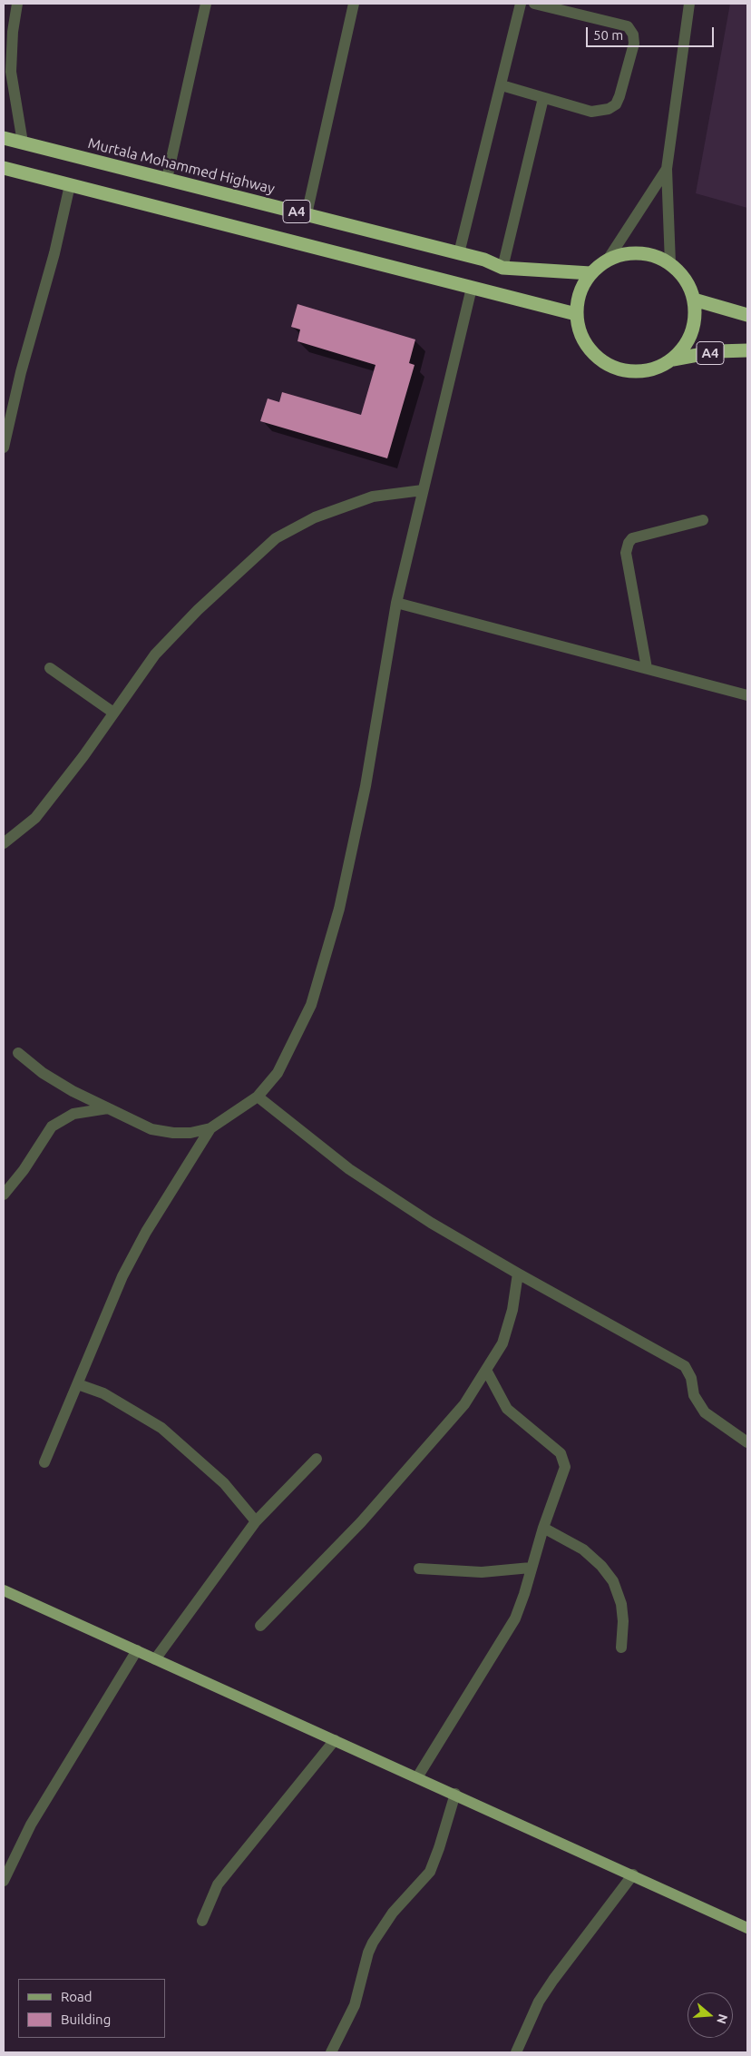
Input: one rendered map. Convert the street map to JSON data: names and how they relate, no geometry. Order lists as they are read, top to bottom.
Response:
{
  "streets": {
    "highway": ["Murtala Mohammed Highway", "A4"]
  },
  "crossings": [
    ["Murtala Mohammed Highway", "A4"]
  ],
  "legend": ["Road", "Building"],
  "scale_bar": "50 m",
  "north": "right"
}
